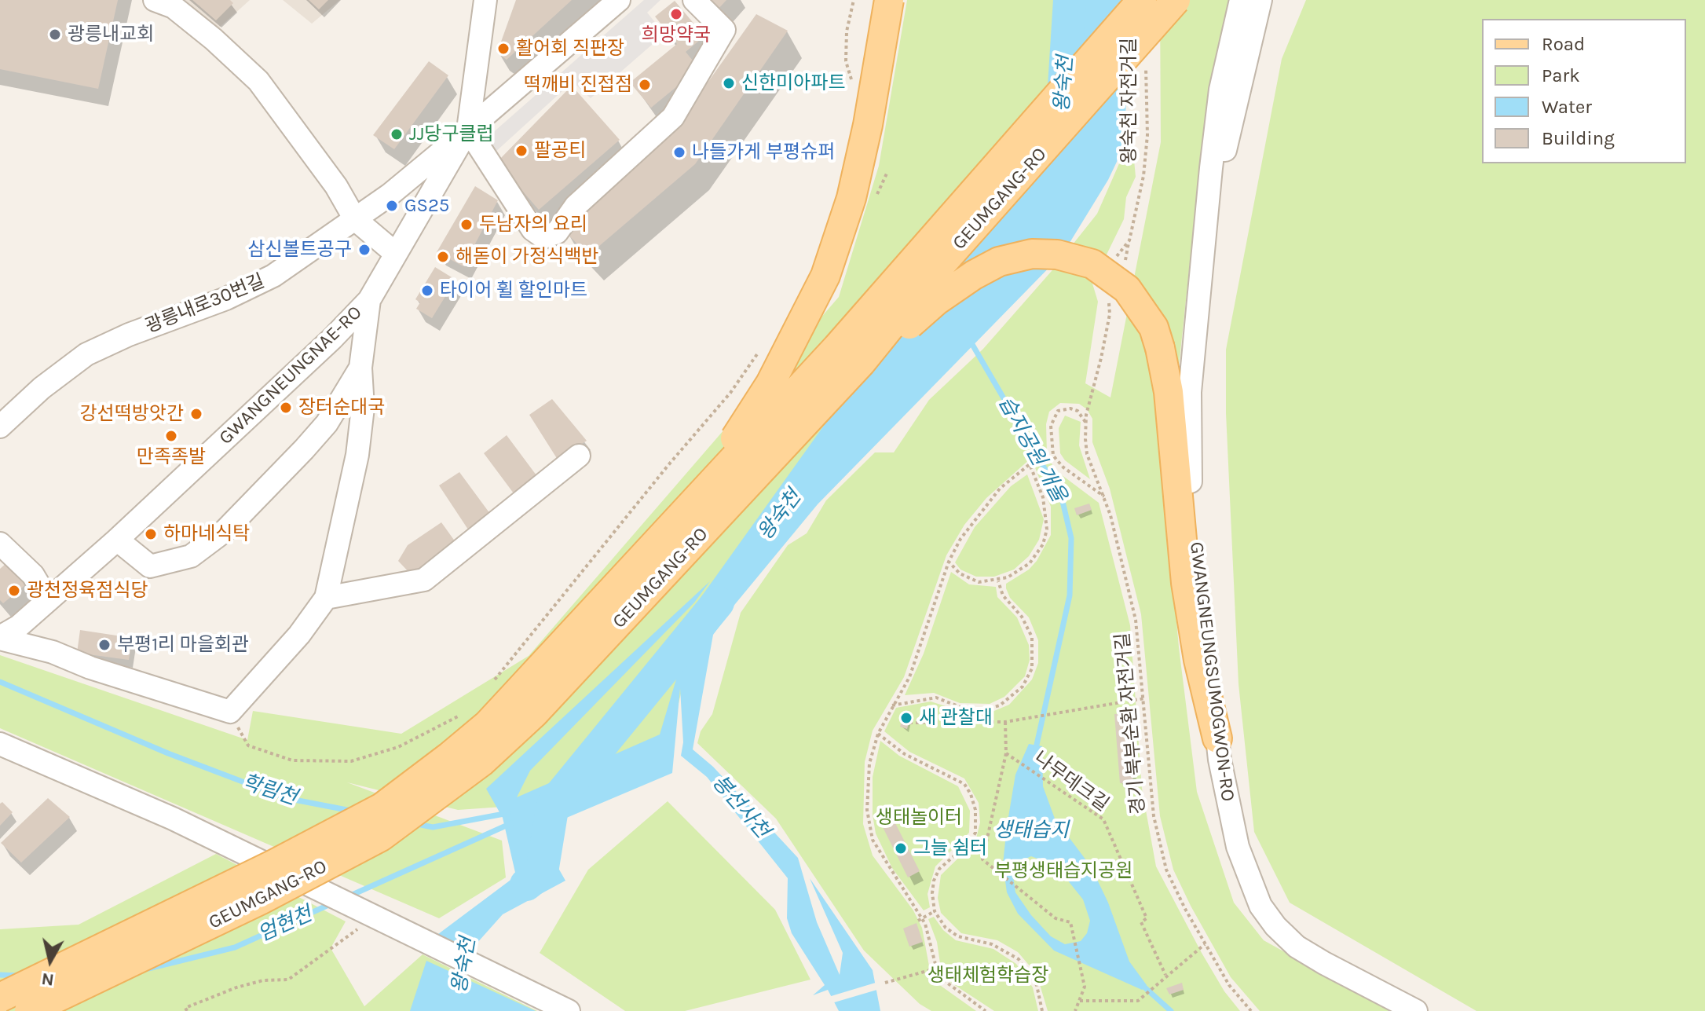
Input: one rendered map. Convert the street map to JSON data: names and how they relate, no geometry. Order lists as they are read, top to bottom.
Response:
{
  "streets": {
    "main road": ["GEUMGANG-RO"],
    "street": ["광릉내로30번길", "GWANGNEUNGNAE-RO", "GWANGNEUNGSUMOGWON-RO"],
    "path": ["왕숙천 자전거길", "경기 북부순환 자전거길", "나무데크길"]
  },
  "crossings": [
    ["광릉내로30번길", "GWANGNEUNGNAE-RO"]
  ],
  "water": [
    "왕숙천",
    "습지공원 개울",
    "학림천",
    "봉선사천",
    "생태습지",
    "엄현천"
  ],
  "parks": ["생태놀이터", "부평생태습지공원", "생태체험학습장"],
  "places": [
    "희망약국",
    "광릉내교회",
    "활어회 직판장",
    "신한미아파트",
    "떡깨비 진접점",
    "JJ당구클럽",
    "팔공티",
    "나들가게 부평슈퍼",
    "GS25",
    "두남자의 요리",
    "삼신볼트공구",
    "해돋이 가정식백반",
    "타이어 휠 할인마트",
    "장터순대국",
    "강선떡방앗간",
    "만족족발",
    "하마네식탁",
    "광천정육점식당",
    "부평1리 마을회관",
    "새 관찰대",
    "그늘 쉼터"
  ],
  "legend": [
    "Road",
    "Park",
    "Water",
    "Building"
  ],
  "north": "bottom"
}
